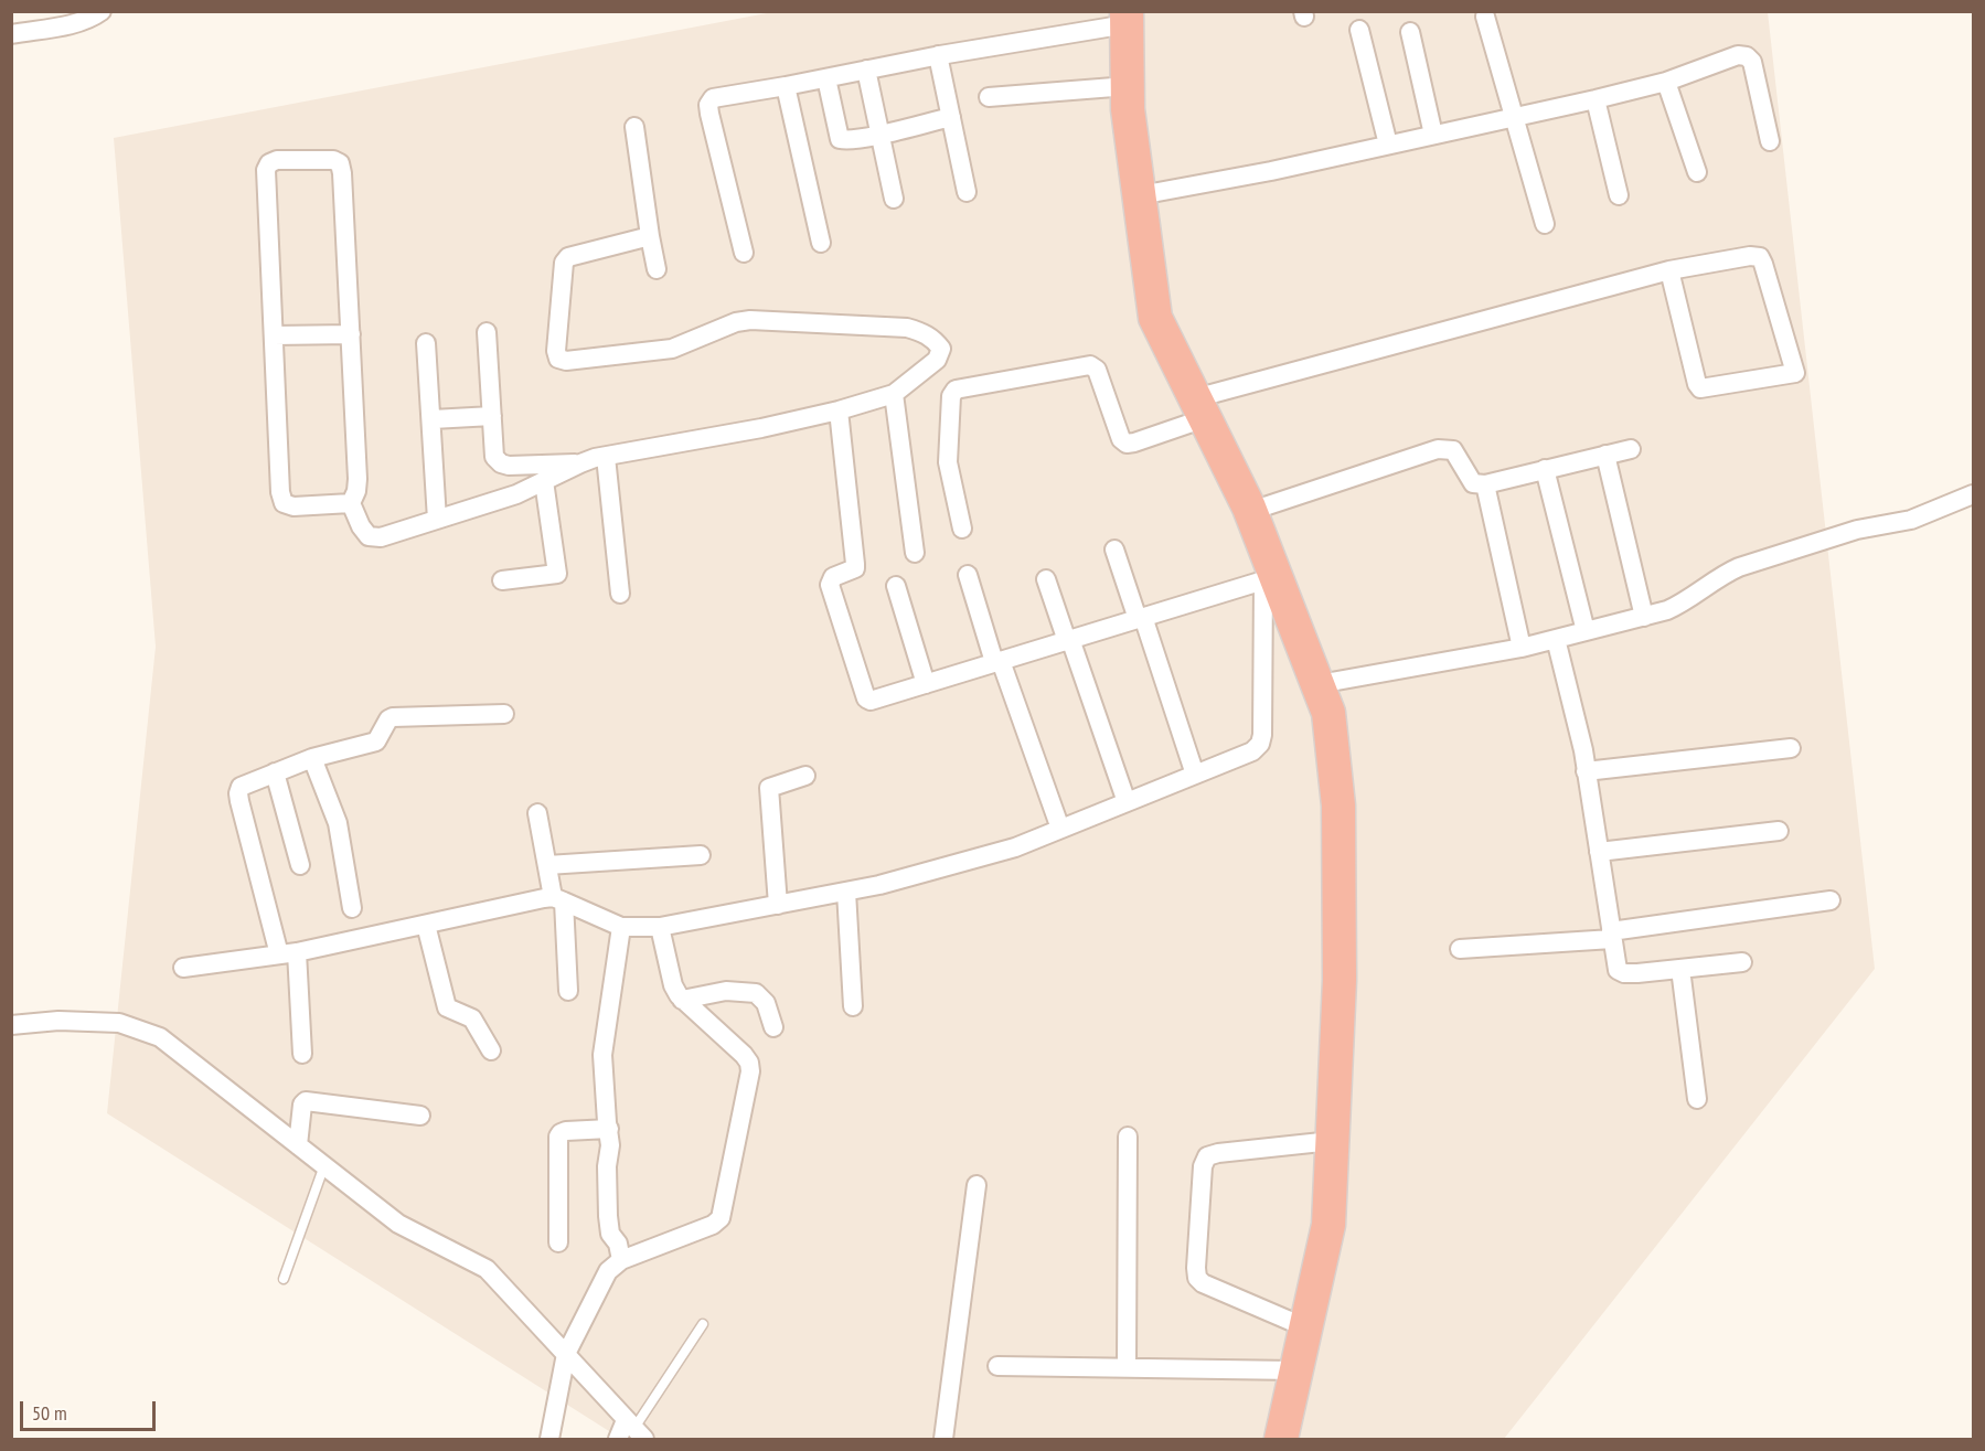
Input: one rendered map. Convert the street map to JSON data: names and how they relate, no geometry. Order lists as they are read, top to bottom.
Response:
{
  "scale_bar": "50 m"
}
